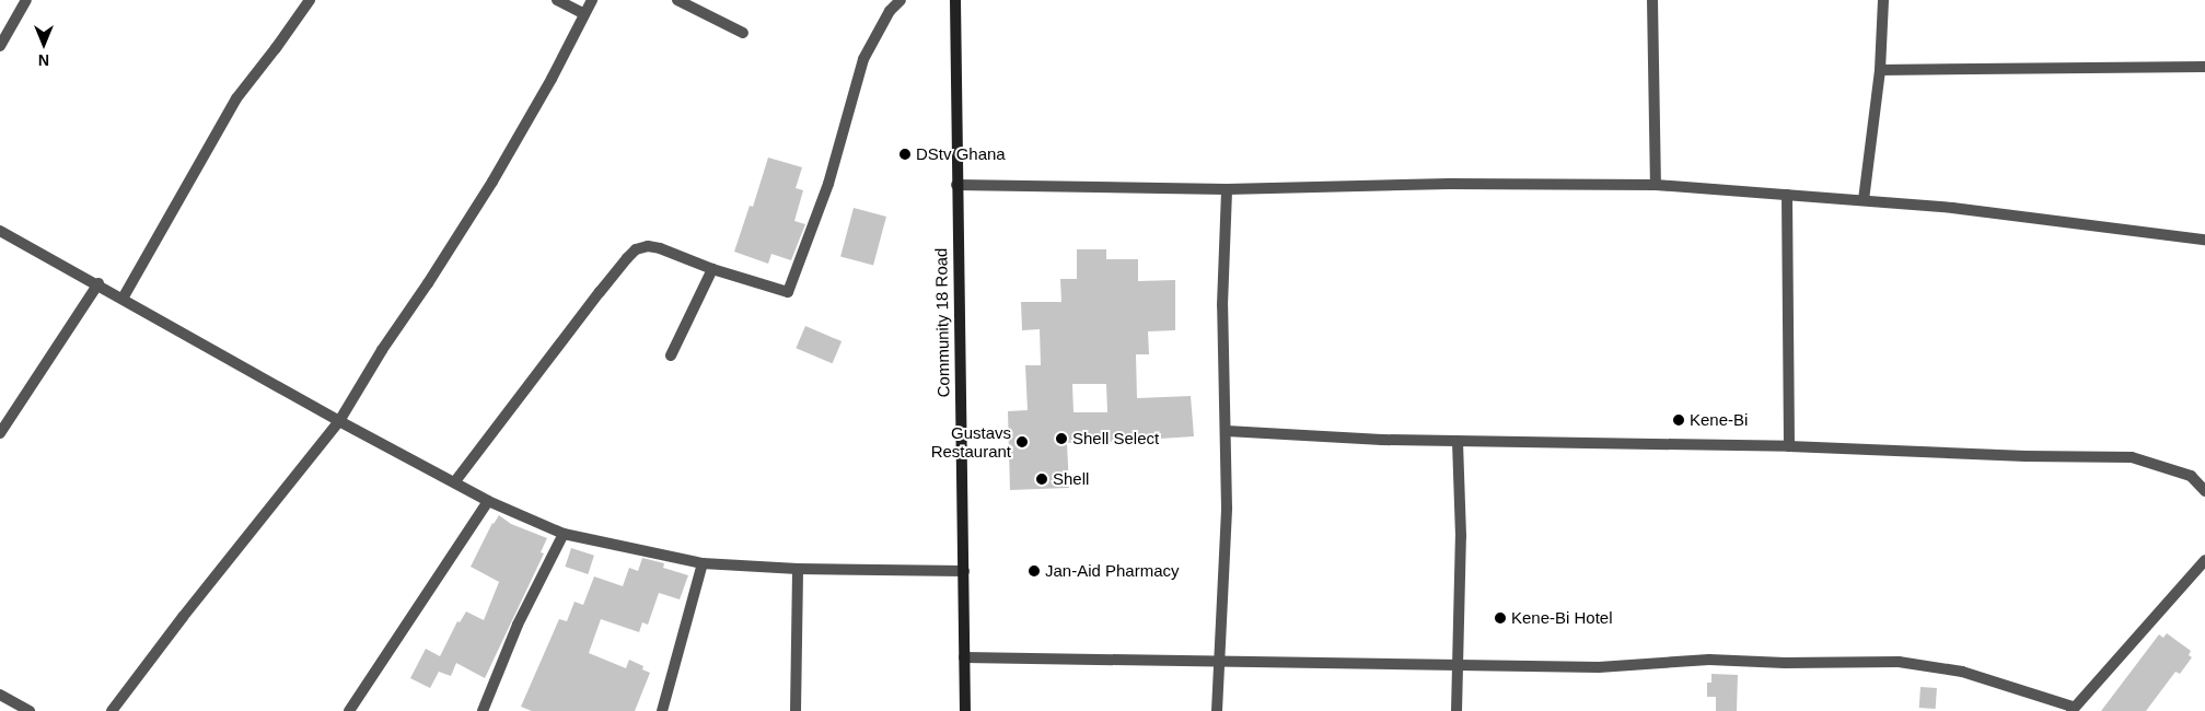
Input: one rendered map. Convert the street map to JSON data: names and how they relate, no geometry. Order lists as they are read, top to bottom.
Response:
{
  "streets": {
    "main road": ["Community 18 Road"]
  },
  "places": [
    "DStv Ghana",
    "Kene-Bi",
    "Shell Select",
    "Gustavs Restaurant",
    "Shell",
    "Jan-Aid Pharmacy",
    "Kene-Bi Hotel"
  ],
  "north": "bottom"
}
